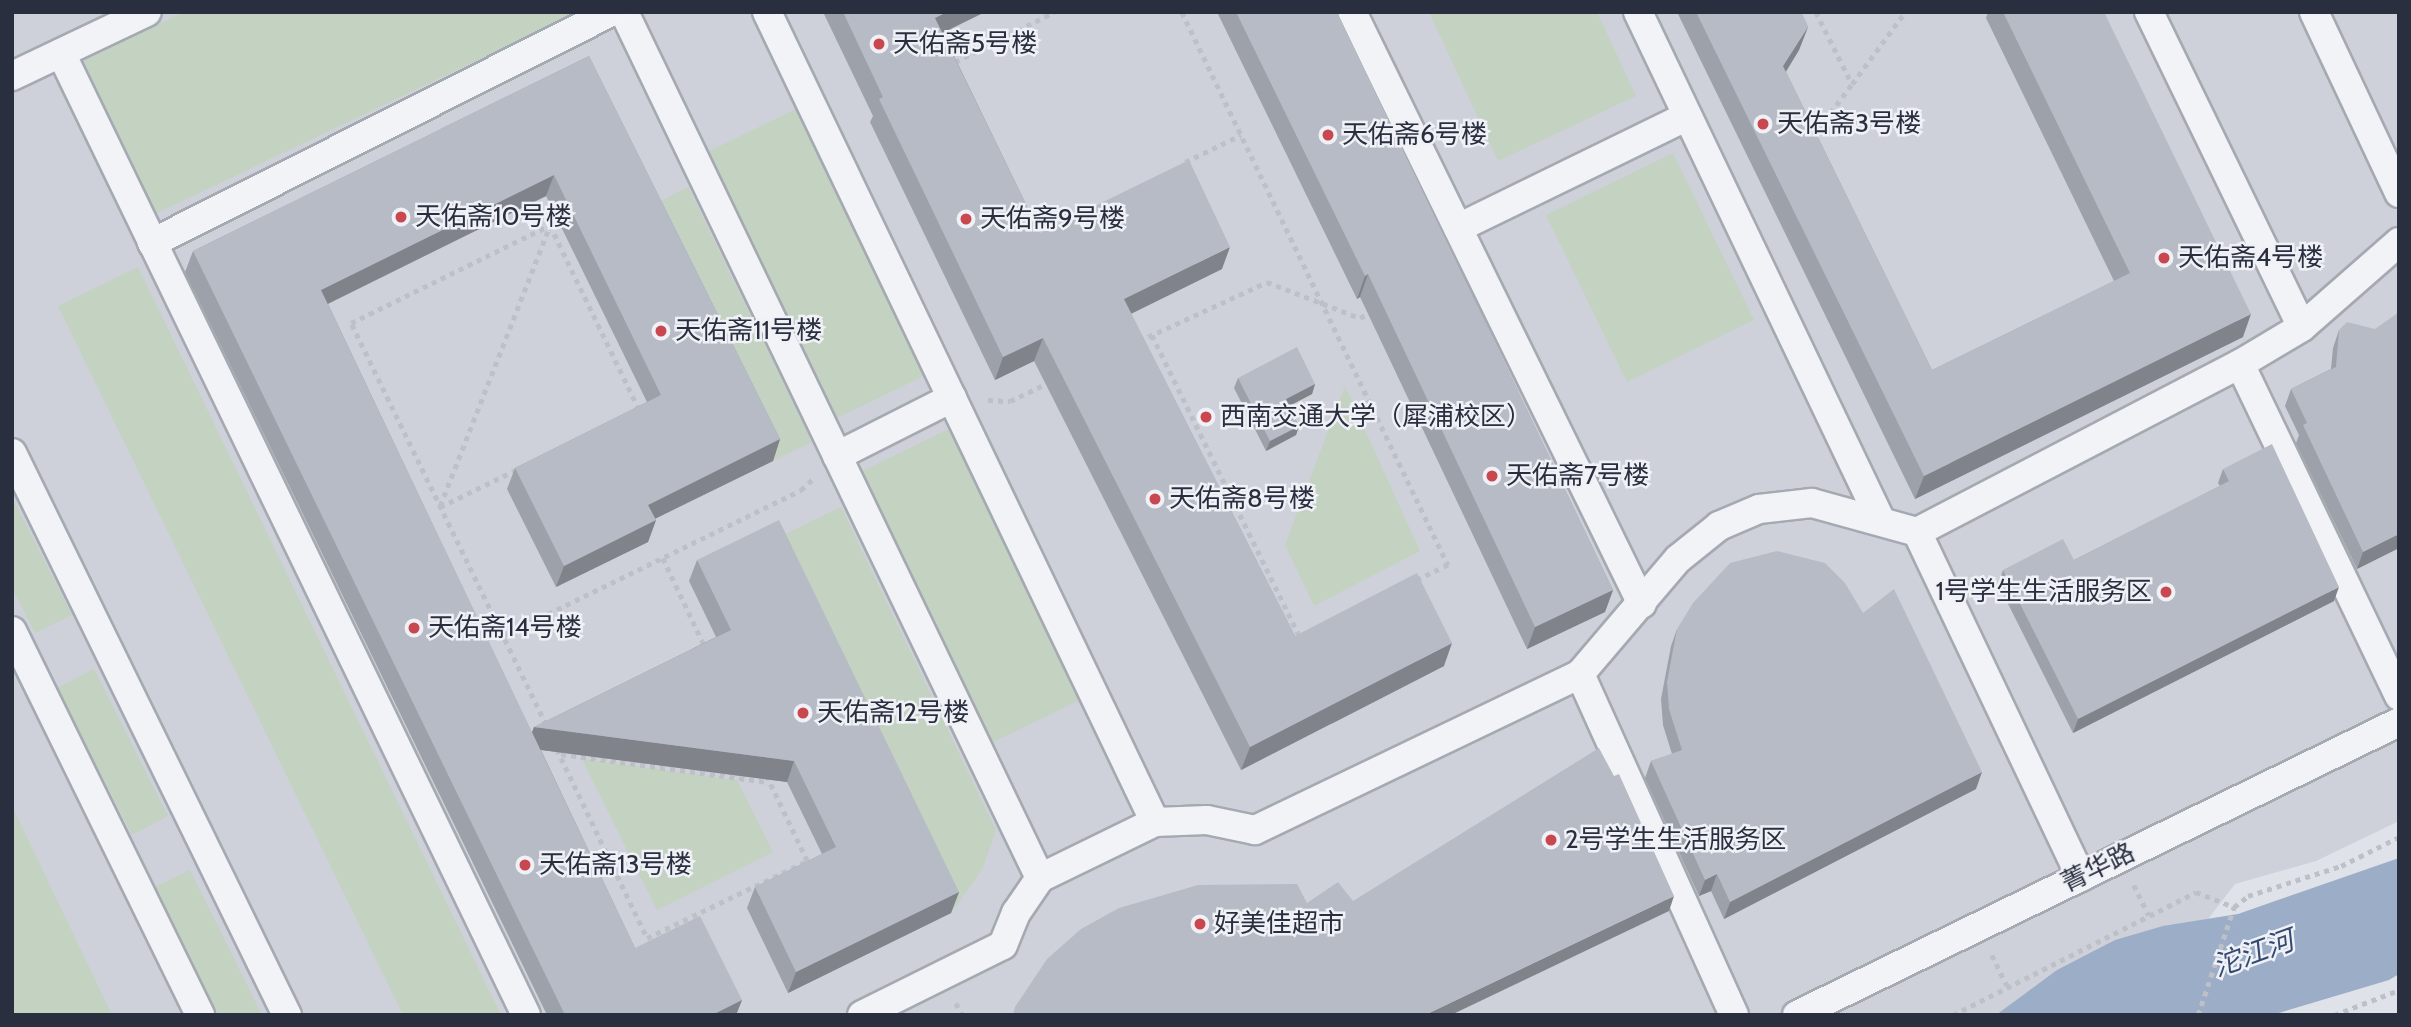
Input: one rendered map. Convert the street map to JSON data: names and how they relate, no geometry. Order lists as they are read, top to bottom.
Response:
{
  "streets": {
    "street": ["菁华路"]
  },
  "water": ["沱江河"],
  "places": [
    "天佑斋5号楼",
    "天佑斋3号楼",
    "天佑斋6号楼",
    "天佑斋10号楼",
    "天佑斋9号楼",
    "天佑斋4号楼",
    "天佑斋11号楼",
    "西南交通大学（犀浦校区）",
    "天佑斋7号楼",
    "天佑斋8号楼",
    "1号学生生活服务区",
    "天佑斋14号楼",
    "天佑斋12号楼",
    "2号学生生活服务区",
    "天佑斋13号楼",
    "好美佳超市"
  ]
}
